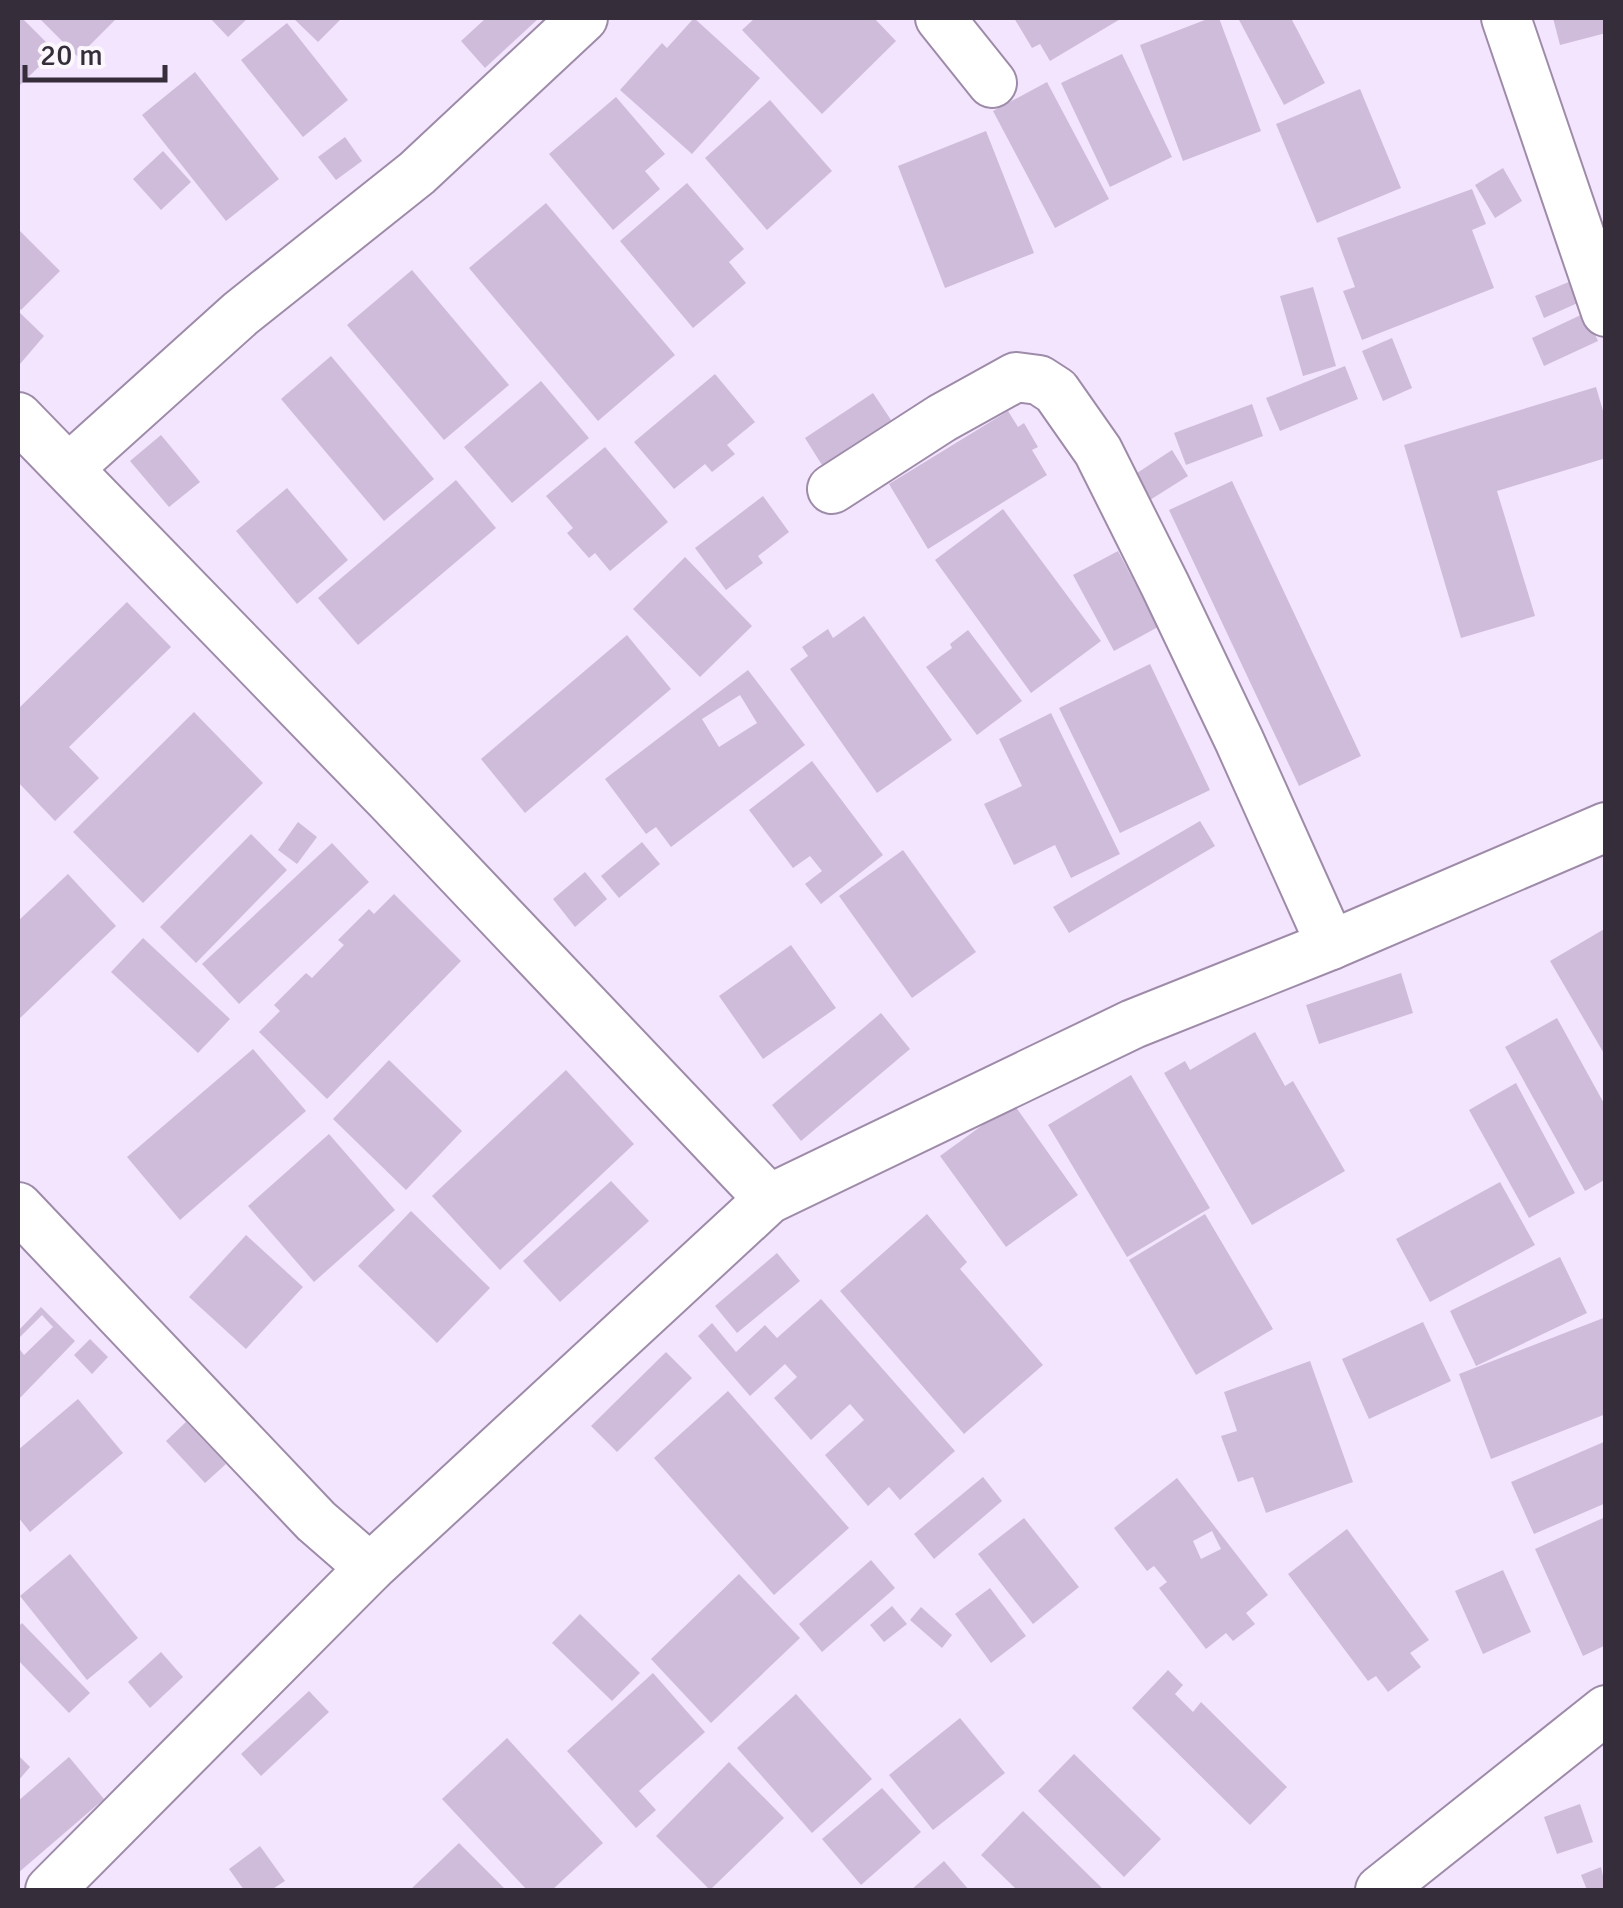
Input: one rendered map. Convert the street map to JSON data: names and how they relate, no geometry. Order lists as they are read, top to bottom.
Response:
{
  "scale_bar": "20 m"
}
